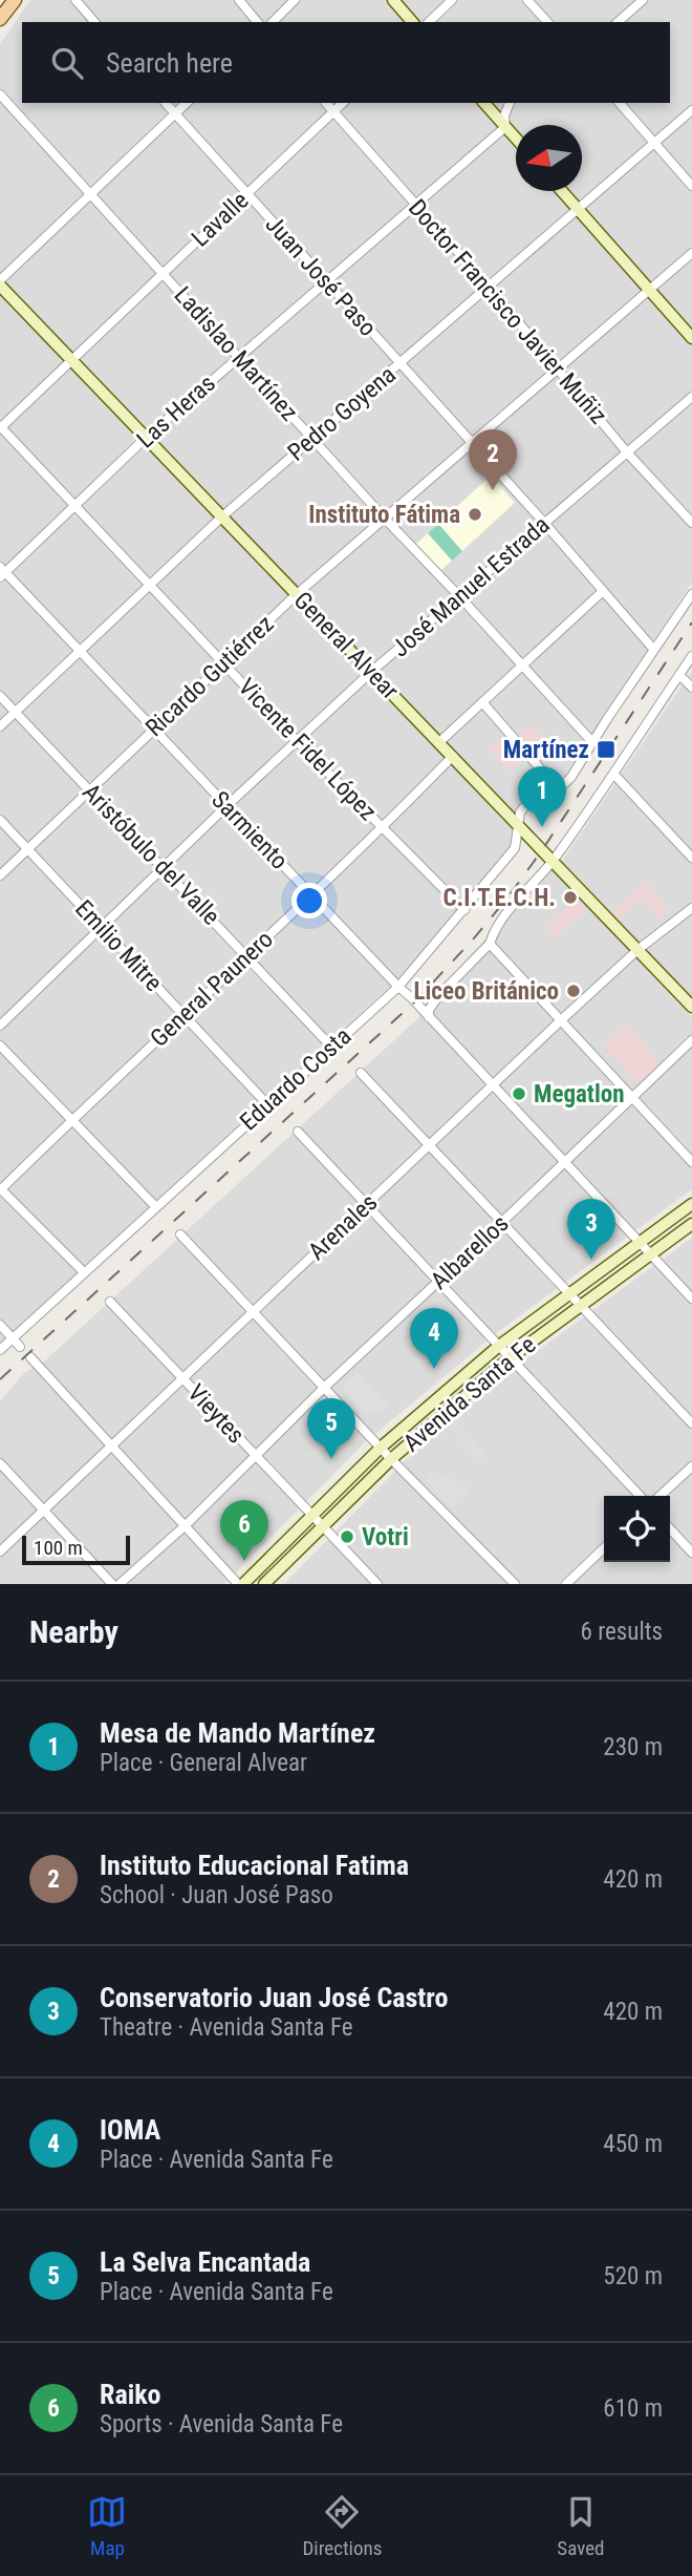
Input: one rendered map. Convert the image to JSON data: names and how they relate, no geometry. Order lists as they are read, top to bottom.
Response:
{
  "streets": {
    "street": [
      "Lavalle",
      "Juan José Paso",
      "Doctor Francisco Javier Muñiz",
      "Ladislao Martínez",
      "Las Heras",
      "Pedro Goyena",
      "José Manuel Estrada",
      "General Alvear",
      "Ricardo Gutiérrez",
      "Vicente Fidel López",
      "Sarmiento",
      "Aristóbulo del Valle",
      "Emilio Mitre",
      "General Paunero",
      "Eduardo Costa",
      "Arenales",
      "Albarellos",
      "Avenida Santa Fe",
      "Vieytes"
    ]
  },
  "crossings": [
    ["Lavalle", "Juan José Paso"],
    ["Lavalle", "Doctor Francisco Javier Muñiz"],
    ["Lavalle", "Ladislao Martínez"],
    ["Lavalle", "General Alvear"],
    ["Lavalle", "Vicente Fidel López"],
    ["Juan José Paso", "Las Heras"],
    ["Juan José Paso", "Pedro Goyena"],
    ["Juan José Paso", "José Manuel Estrada"],
    ["Juan José Paso", "Ricardo Gutiérrez"],
    ["Doctor Francisco Javier Muñiz", "Las Heras"],
    ["Doctor Francisco Javier Muñiz", "Pedro Goyena"],
    ["Doctor Francisco Javier Muñiz", "José Manuel Estrada"],
    ["Doctor Francisco Javier Muñiz", "Ricardo Gutiérrez"],
    ["Ladislao Martínez", "Las Heras"],
    ["Ladislao Martínez", "Pedro Goyena"],
    ["Ladislao Martínez", "José Manuel Estrada"],
    ["Ladislao Martínez", "Ricardo Gutiérrez"],
    ["Las Heras", "General Alvear"],
    ["Las Heras", "Vicente Fidel López"],
    ["Las Heras", "Sarmiento"],
    ["Pedro Goyena", "General Alvear"],
    ["Pedro Goyena", "Vicente Fidel López"],
    ["Pedro Goyena", "Sarmiento"],
    ["Pedro Goyena", "Aristóbulo del Valle"],
    ["José Manuel Estrada", "General Alvear"],
    ["José Manuel Estrada", "Vicente Fidel López"],
    ["José Manuel Estrada", "Sarmiento"],
    ["José Manuel Estrada", "Aristóbulo del Valle"],
    ["José Manuel Estrada", "Emilio Mitre"],
    ["General Alvear", "Ricardo Gutiérrez"],
    ["General Alvear", "General Paunero"],
    ["General Alvear", "Eduardo Costa"],
    ["General Alvear", "Arenales"],
    ["Ricardo Gutiérrez", "Vicente Fidel López"],
    ["Ricardo Gutiérrez", "Sarmiento"],
    ["Ricardo Gutiérrez", "Aristóbulo del Valle"],
    ["Ricardo Gutiérrez", "Emilio Mitre"],
    ["Vicente Fidel López", "General Paunero"],
    ["Vicente Fidel López", "Eduardo Costa"],
    ["Sarmiento", "General Paunero"],
    ["Sarmiento", "Eduardo Costa"],
    ["Sarmiento", "Arenales"],
    ["Sarmiento", "Albarellos"],
    ["Sarmiento", "Avenida Santa Fe"],
    ["Aristóbulo del Valle", "General Paunero"],
    ["Aristóbulo del Valle", "Eduardo Costa"],
    ["Emilio Mitre", "General Paunero"],
    ["Emilio Mitre", "Eduardo Costa"],
    ["Arenales", "Vieytes"],
    ["Albarellos", "Vieytes"],
    ["Avenida Santa Fe", "Vieytes"]
  ],
  "places": {
    "other": [
      "Instituto Fátima",
      "C.I.T.E.C.H.",
      "Liceo Británico",
      "Megatlon",
      "Votri"
    ],
    "transit": ["Martínez"]
  },
  "scale_bar": "100 m",
  "north": "left",
  "page": {
    "search": "Search here",
    "pins": [
      "2",
      "1",
      "3",
      "4",
      "5",
      "6"
    ],
    "scale": "100 m",
    "heading": ["Nearby", "6 results"],
    "list": [
      {
        "mark": "1",
        "name": "Mesa de Mando Martínez",
        "note": "Place · General Alvear",
        "value": "230 m"
      },
      {
        "mark": "2",
        "name": "Instituto Educacional Fatima",
        "note": "School · Juan José Paso",
        "value": "420 m"
      },
      {
        "mark": "3",
        "name": "Conservatorio Juan José Castro",
        "note": "Theatre · Avenida Santa Fe",
        "value": "420 m"
      },
      {
        "mark": "4",
        "name": "IOMA",
        "note": "Place · Avenida Santa Fe",
        "value": "450 m"
      },
      {
        "mark": "5",
        "name": "La Selva Encantada",
        "note": "Place · Avenida Santa Fe",
        "value": "520 m"
      },
      {
        "mark": "6",
        "name": "Raiko",
        "note": "Sports · Avenida Santa Fe",
        "value": "610 m"
      }
    ],
    "nav": ["Map", "Directions", "Saved"]
  }
}
